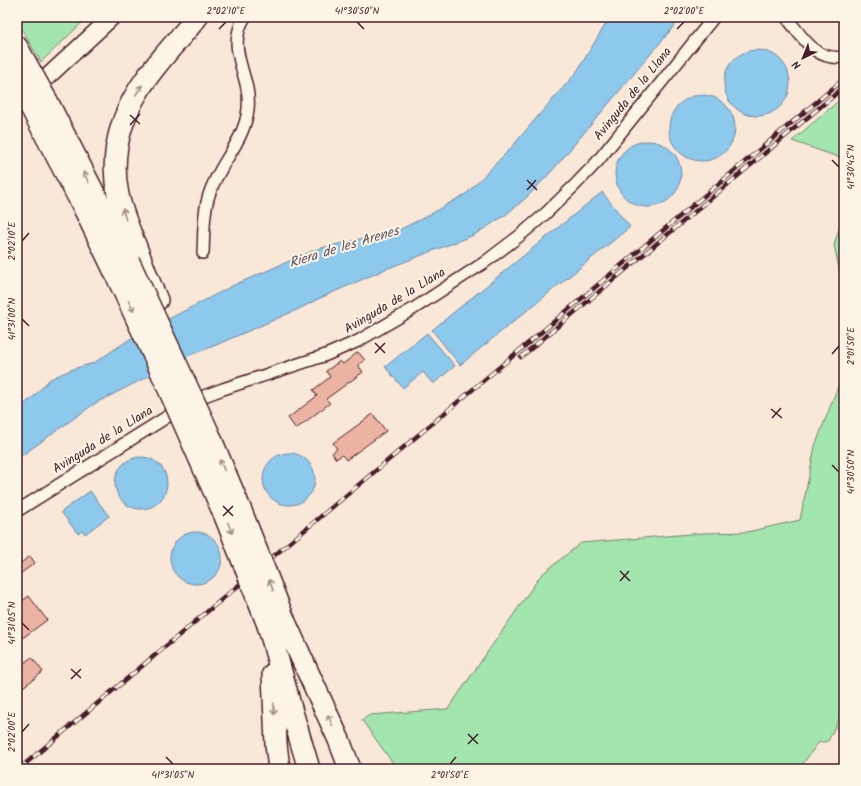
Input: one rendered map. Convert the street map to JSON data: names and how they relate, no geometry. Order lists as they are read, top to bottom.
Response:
{
  "streets": {
    "street": ["Avinguda de la Llana"]
  },
  "water": ["Riera de les Arenes"],
  "north": "bottom left",
  "coordinates": [
    "2°02'10\"E",
    "41°30'50\"N",
    "2°02'00\"E",
    "41°30'45\"N",
    "41°31'00\"N",
    "2°01'50\"E",
    "41°31'05\"N"
  ]
}
